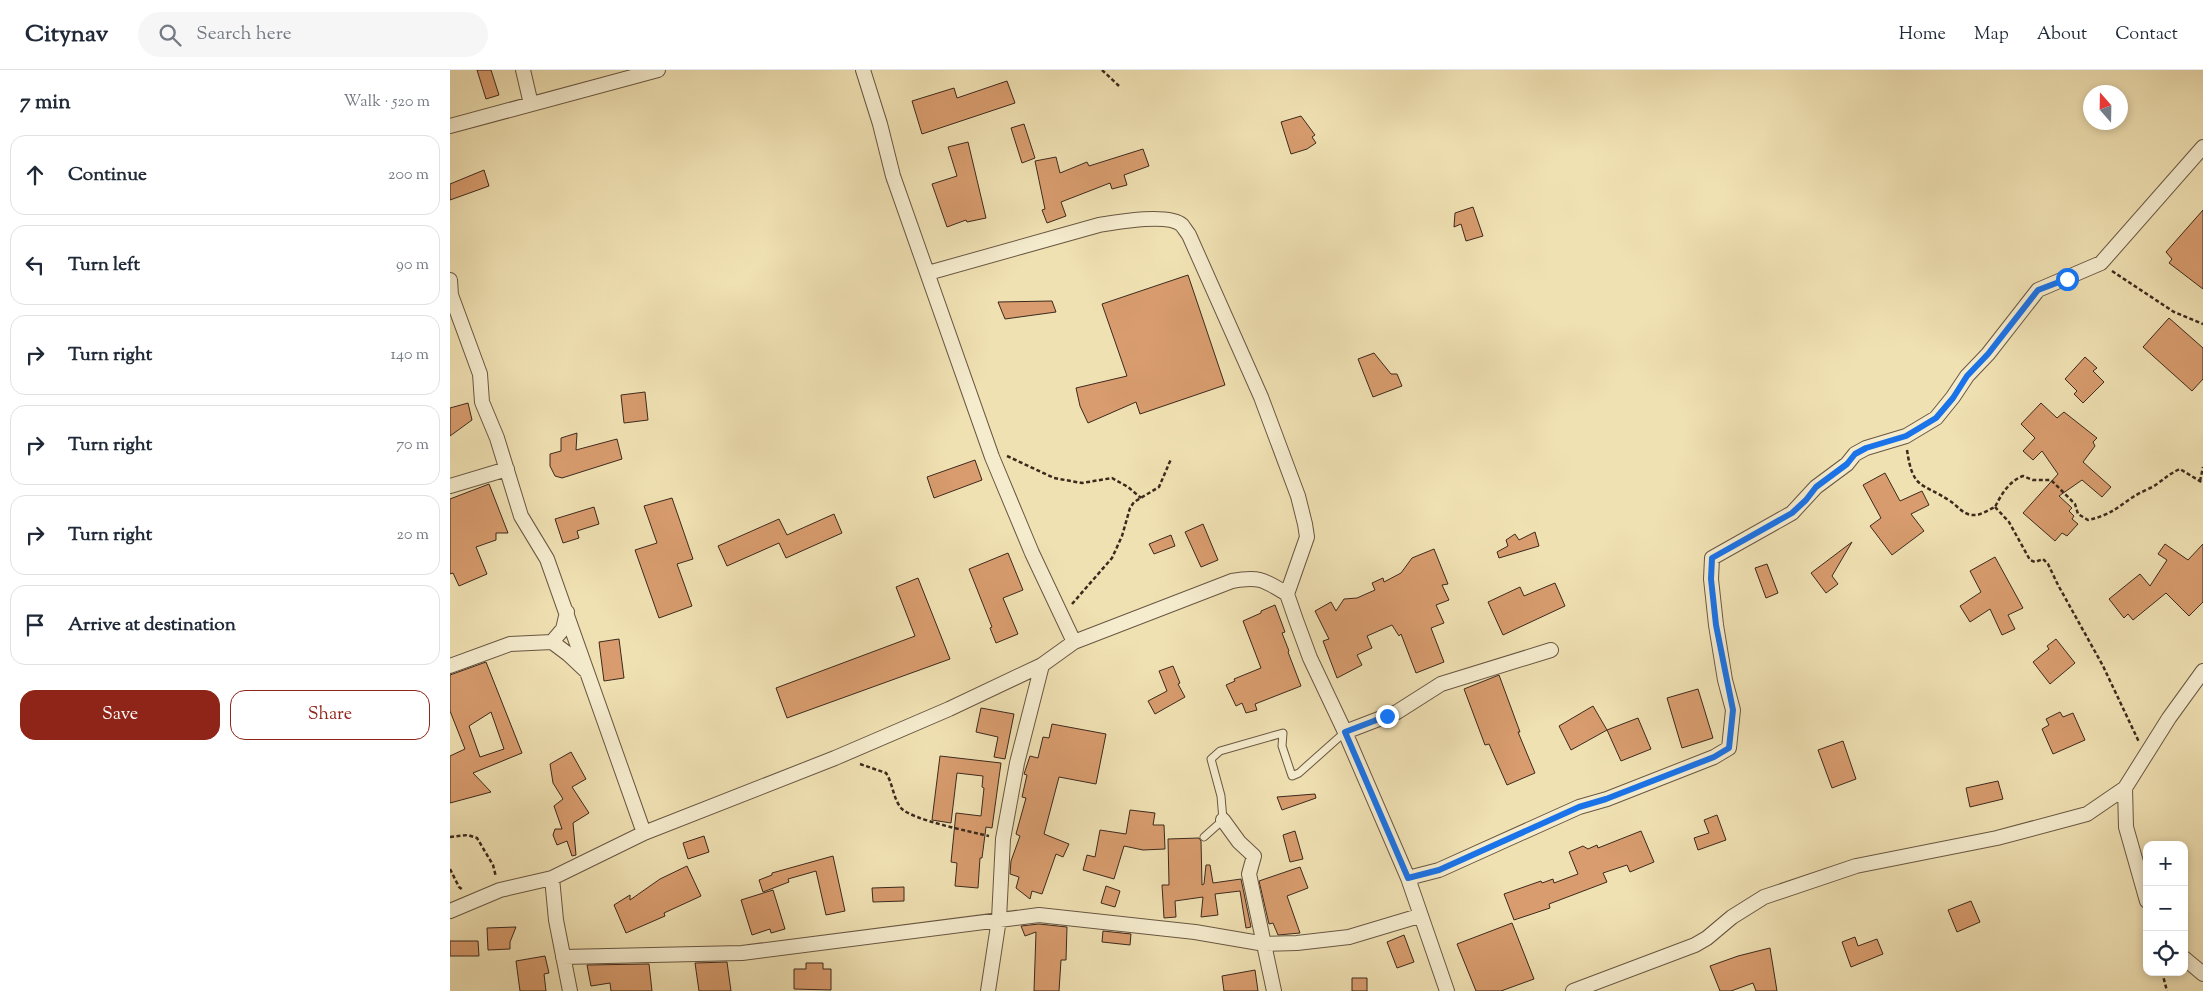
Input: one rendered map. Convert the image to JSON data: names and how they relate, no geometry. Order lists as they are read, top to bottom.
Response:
{
  "north": "top",
  "page": {
    "header": "Citynav",
    "search": "Search here",
    "nav": [
      "Home",
      "Map",
      "About",
      "Contact"
    ],
    "heading": ["7 min", "Walk · 520 m"],
    "list": [
      ["Continue", "200 m"],
      ["Turn left", "90 m"],
      ["Turn right", "140 m"],
      ["Turn right", "70 m"],
      ["Turn right", "20 m"],
      "Arrive at destination"
    ],
    "buttons": ["Save", "Share"],
    "map_buttons": ["+", "−"]
  }
}
